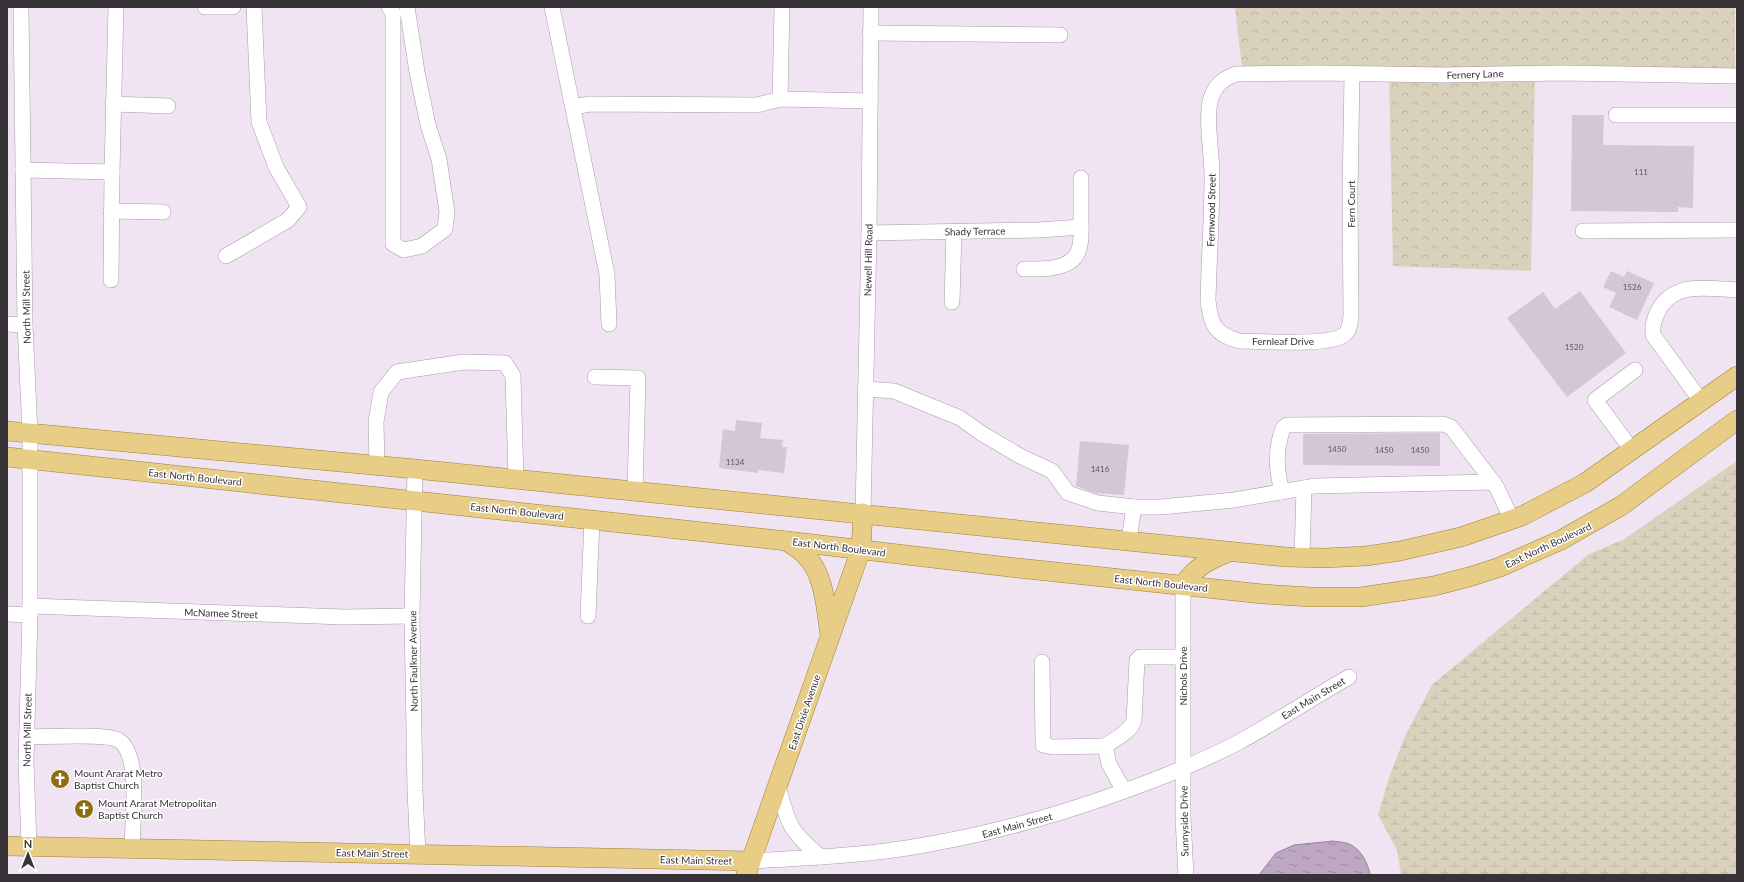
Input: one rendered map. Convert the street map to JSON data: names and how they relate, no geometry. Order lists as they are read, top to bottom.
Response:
{
  "streets": {
    "main road": ["East North Boulevard", "East Main Street", "East Dixie Avenue"],
    "street": [
      "Fernery Lane",
      "Fern Court",
      "Fernwood Street",
      "Shady Terrace",
      "Newell Hill Road",
      "North Mill Street",
      "Fernleaf Drive",
      "McNamee Street",
      "North Faulkner Avenue",
      "Nichols Drive",
      "Sunnyside Drive"
    ]
  },
  "crossings": [
    ["Fernery Lane", "Fern Court"],
    ["Fernery Lane", "Fernwood Street"],
    ["Fern Court", "Fernleaf Drive"],
    ["Fernwood Street", "Fernleaf Drive"],
    ["Shady Terrace", "Newell Hill Road"],
    ["Newell Hill Road", "East Dixie Avenue"],
    ["North Mill Street", "East North Boulevard"],
    ["North Mill Street", "McNamee Street"],
    ["North Mill Street", "East Main Street"],
    ["East North Boulevard", "North Faulkner Avenue"],
    ["East North Boulevard", "Nichols Drive"],
    ["East North Boulevard", "East Dixie Avenue"],
    ["McNamee Street", "North Faulkner Avenue"],
    ["North Faulkner Avenue", "East Main Street"],
    ["Nichols Drive", "East Main Street"],
    ["Nichols Drive", "Sunnyside Drive"],
    ["East Main Street", "East Dixie Avenue"],
    ["East Main Street", "Sunnyside Drive"]
  ],
  "places": {
    "church": ["Mount Ararat Metro Baptist Church", "Mount Ararat Metropolitan Baptist Church"]
  },
  "house_numbers": [
    "111",
    "1526",
    "1520",
    "1450",
    "1450",
    "1450",
    "1134",
    "1416"
  ],
  "north": "top"
}
